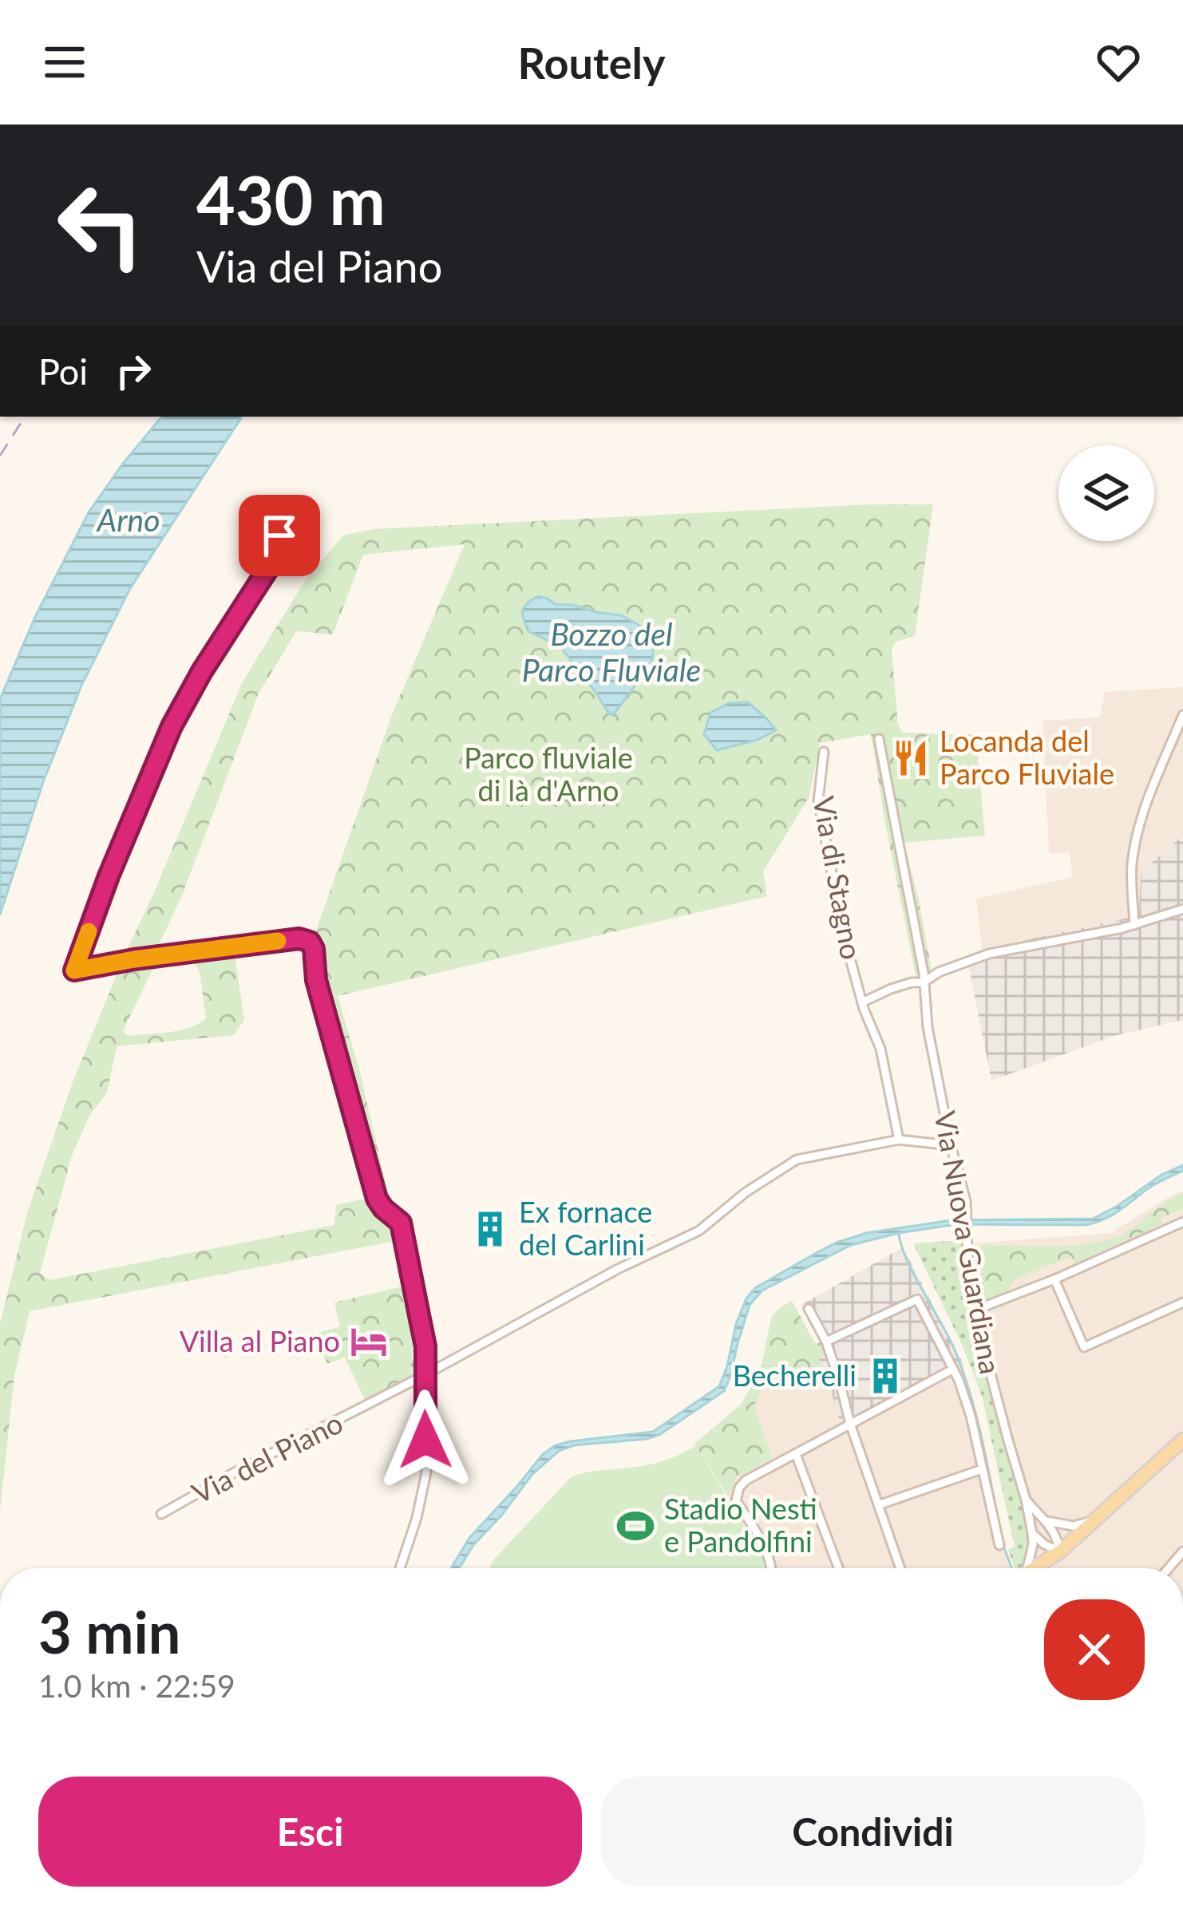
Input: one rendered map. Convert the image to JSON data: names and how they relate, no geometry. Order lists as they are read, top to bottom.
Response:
{
  "streets": {
    "street": ["Via di Stagno", "Via Nuova Guardiana", "Via del Piano"]
  },
  "crossings": [
    ["Via di Stagno", "Via Nuova Guardiana"]
  ],
  "water": ["Arno", "Bozzo del Parco Fluviale"],
  "parks": ["Parco fluviale di là d'Arno"],
  "places": {
    "restaurant": ["Locanda del Parco Fluviale"],
    "building": ["Ex fornace del Carlini", "Becherelli"],
    "hotel": ["Villa al Piano"],
    "sports": ["Stadio Nesti e Pandolfini"]
  },
  "page": {
    "header": "Routely",
    "turn": ["430 m", "Via del Piano"],
    "then": "Poi",
    "heading": ["3 min", "1.0 km · 22:59"],
    "buttons": ["Esci", "Condividi"]
  }
}
